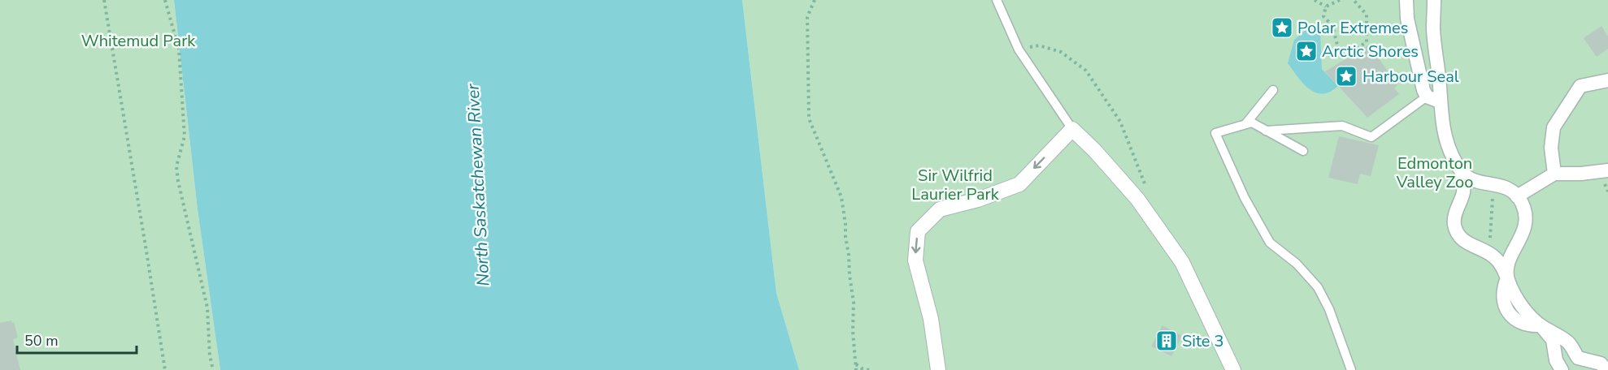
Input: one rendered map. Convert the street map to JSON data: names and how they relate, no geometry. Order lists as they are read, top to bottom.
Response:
{
  "water": ["North Saskatchewan River"],
  "parks": ["Whitemud Park", "Edmonton Valley Zoo", "Sir Wilfrid Laurier Park"],
  "places": {
    "place": ["Polar Extremes", "Arctic Shores", "Harbour Seal"],
    "building": ["Site 3"]
  },
  "scale_bar": "50 m"
}
